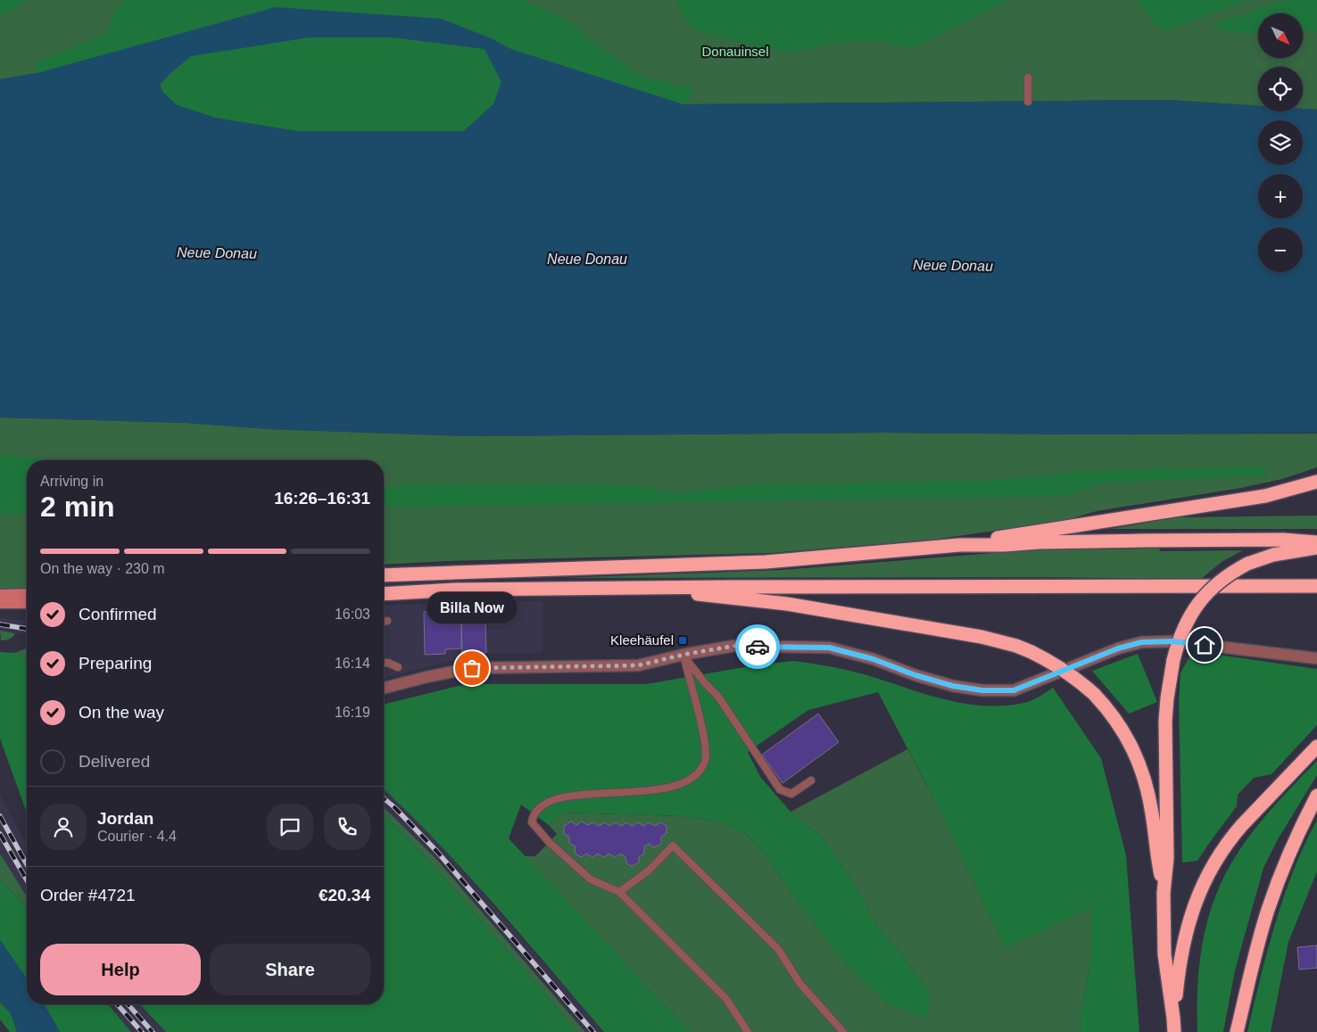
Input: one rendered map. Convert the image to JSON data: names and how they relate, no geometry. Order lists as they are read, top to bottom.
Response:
{
  "water": ["Neue Donau"],
  "parks": ["Donauinsel"],
  "places": {
    "transit": ["Kleehäufel"],
    "other": ["Billa Now"]
  },
  "north": "bottom right",
  "page": {
    "map_buttons": ["+", "−"],
    "heading": ["2 min", "Arriving in", "16:26–16:31"],
    "panel": [
      "Jordan",
      "Courier · 4.4",
      "Order #4721",
      "€20.34"
    ],
    "bar": "On the way · 230 m",
    "list": [
      ["Confirmed", "16:03"],
      ["Preparing", "16:14"],
      ["On the way", "16:19"],
      "Delivered"
    ],
    "bubble": "Billa Now",
    "buttons": ["Help", "Share"]
  }
}
